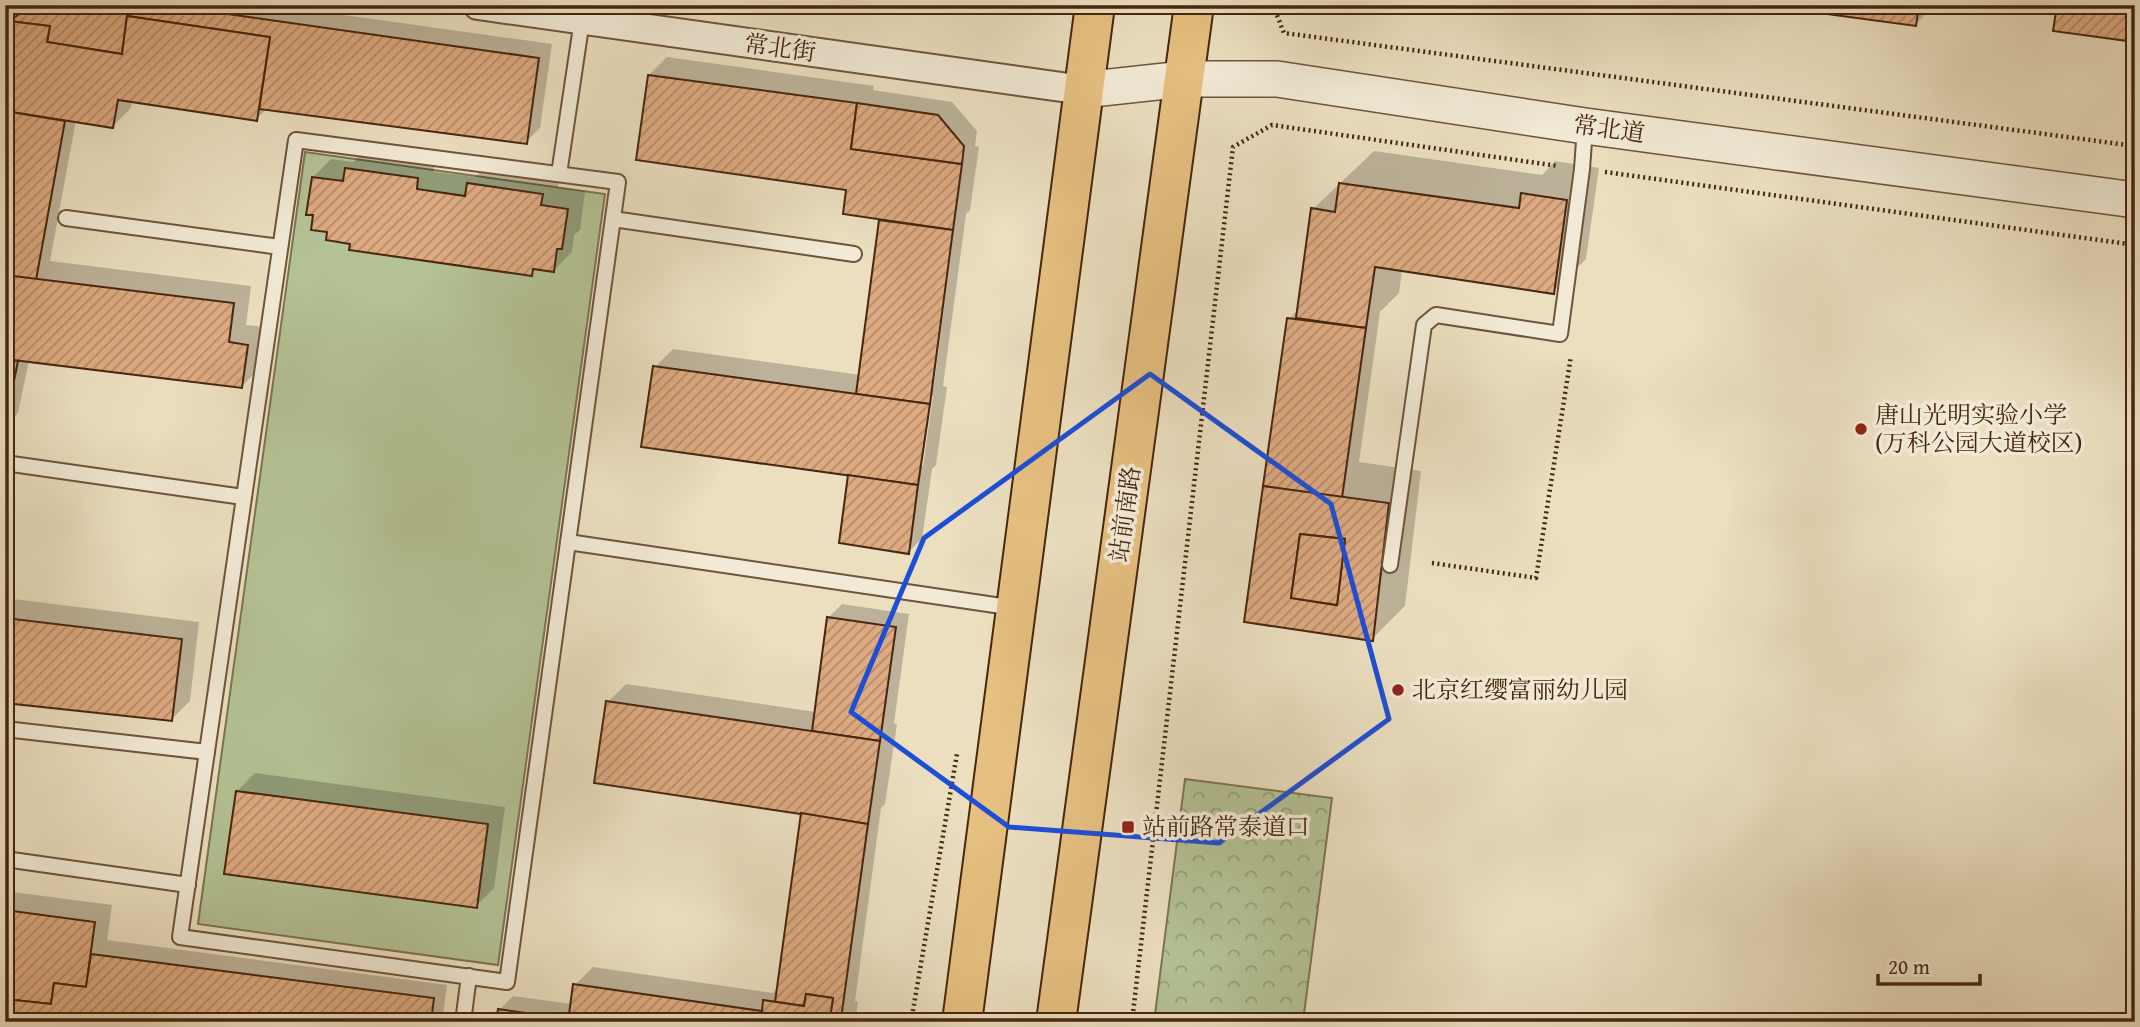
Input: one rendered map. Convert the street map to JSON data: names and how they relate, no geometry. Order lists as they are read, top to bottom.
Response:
{
  "streets": {
    "main road": ["站前南路"],
    "street": ["常北街", "常北道"]
  },
  "crossings": [
    ["常北街", "常北道"],
    ["常北道", "站前南路"]
  ],
  "places": {
    "other": ["唐山光明实验小学 (万科公园大道校区)", "北京红缨富丽幼儿园"],
    "transit": ["站前路常泰道口"]
  },
  "scale_bar": "20 m"
}
